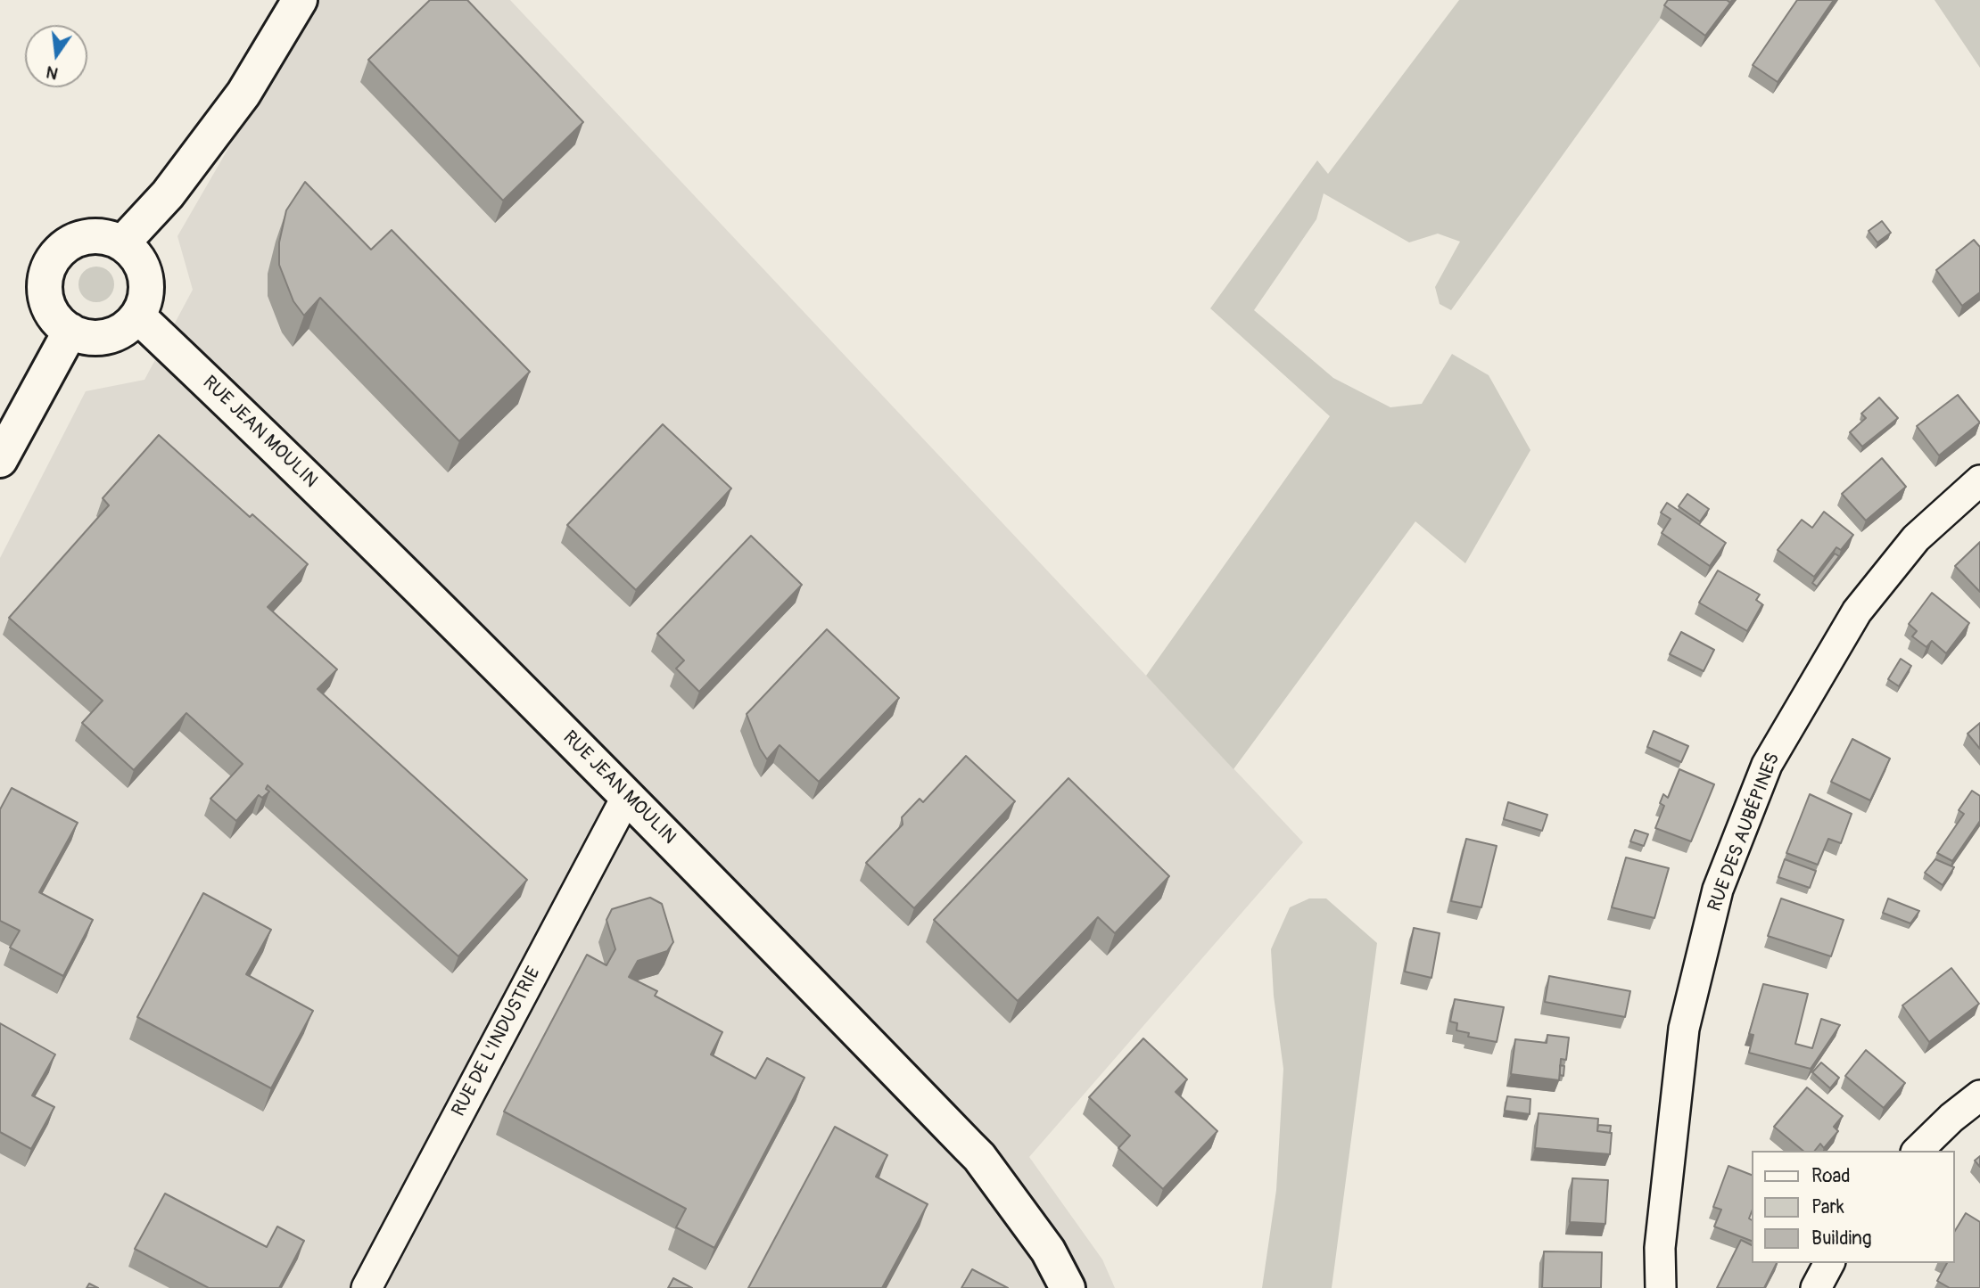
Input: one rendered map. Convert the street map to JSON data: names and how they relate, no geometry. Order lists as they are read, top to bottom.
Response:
{
  "streets": {
    "street": ["RUE JEAN MOULIN", "RUE DES AUBÉPINES", "RUE DE L'INDUSTRIE"]
  },
  "crossings": [
    ["RUE JEAN MOULIN", "RUE DE L'INDUSTRIE"]
  ],
  "legend": ["Road", "Park", "Building"],
  "north": "bottom"
}
